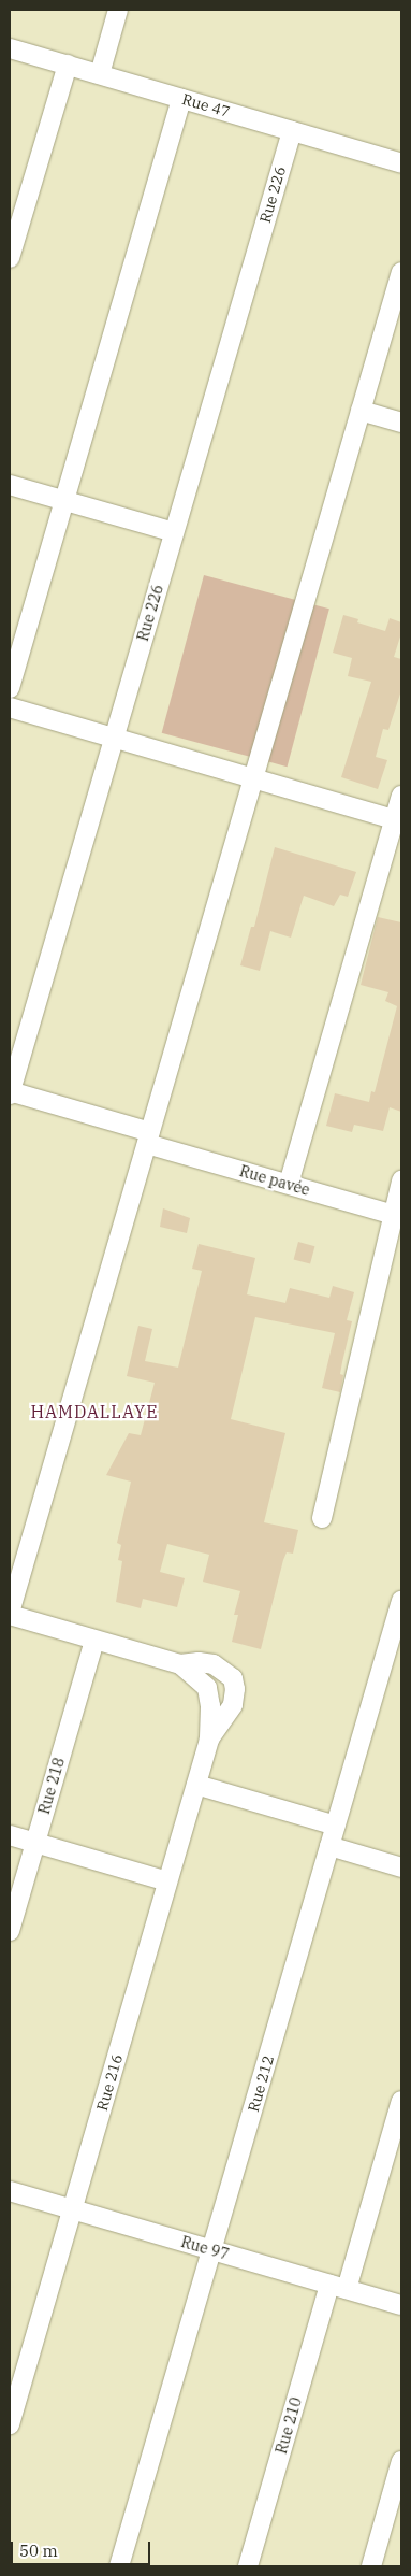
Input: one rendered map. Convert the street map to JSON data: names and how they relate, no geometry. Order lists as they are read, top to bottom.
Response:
{
  "streets": {
    "street": [
      "Rue 47",
      "Rue 226",
      "Rue pavée",
      "Rue 218",
      "Rue 216",
      "Rue 212",
      "Rue 97",
      "Rue 210"
    ]
  },
  "crossings": [
    ["Rue 47", "Rue 226"],
    ["Rue 226", "Rue pavée"],
    ["Rue 216", "Rue 97"],
    ["Rue 212", "Rue 97"],
    ["Rue 97", "Rue 210"]
  ],
  "districts": ["HAMDALLAYE"],
  "scale_bar": "50 m"
}
